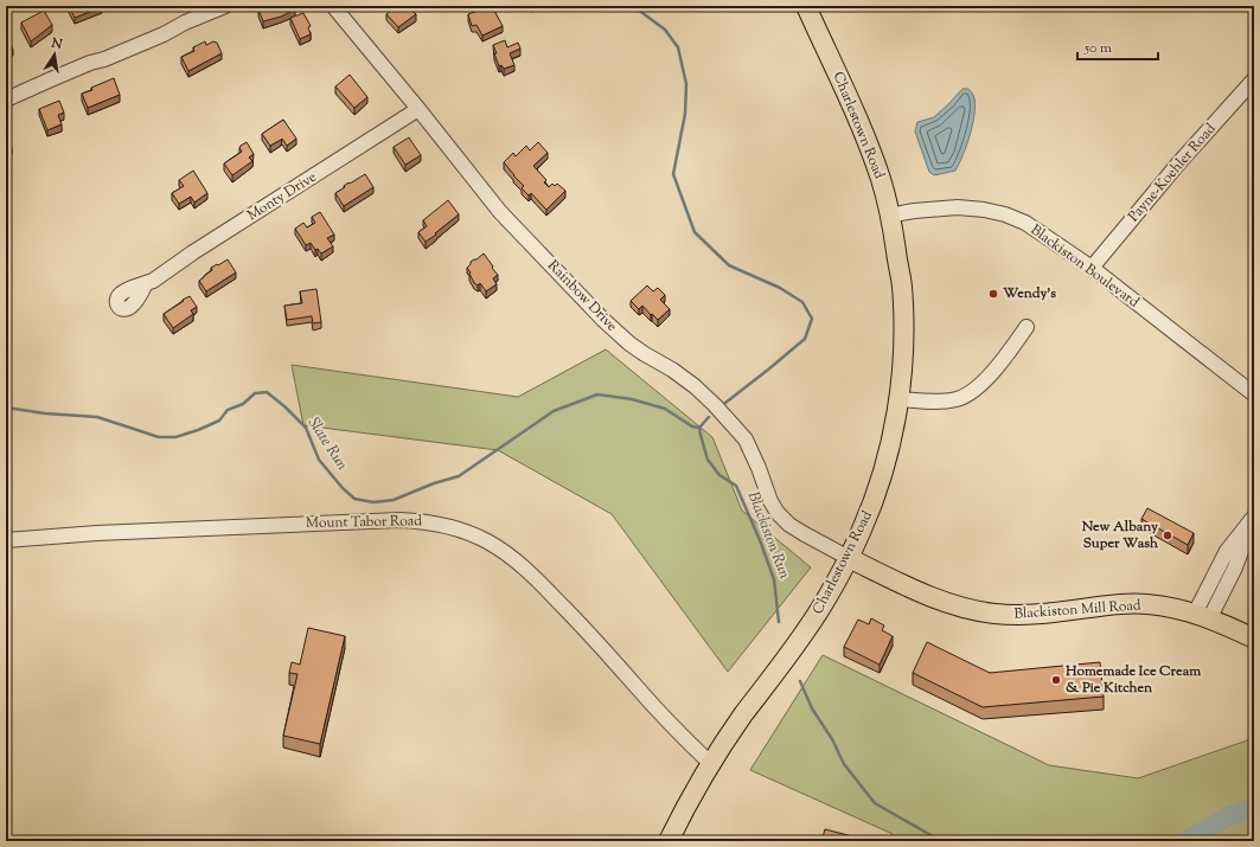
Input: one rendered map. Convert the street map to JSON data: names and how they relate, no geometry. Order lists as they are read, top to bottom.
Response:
{
  "streets": {
    "main road": ["Charlestown Road", "Blackiston Mill Road"],
    "street": [
      "Payne-Koehler Road",
      "Monty Drive",
      "Blackiston Boulevard",
      "Rainbow Drive",
      "Mount Tabor Road"
    ]
  },
  "crossings": [
    ["Charlestown Road", "Blackiston Boulevard"],
    ["Charlestown Road", "Rainbow Drive"],
    ["Charlestown Road", "Mount Tabor Road"],
    ["Charlestown Road", "Blackiston Mill Road"],
    ["Payne-Koehler Road", "Blackiston Boulevard"],
    ["Monty Drive", "Rainbow Drive"],
    ["Rainbow Drive", "Blackiston Mill Road"]
  ],
  "water": ["Slate Run", "Blackiston Run"],
  "places": ["Wendy's", "New Albany Super Wash", "Homemade Ice Cream & Pie Kitchen"],
  "scale_bar": "50 m",
  "north": "top"
}
